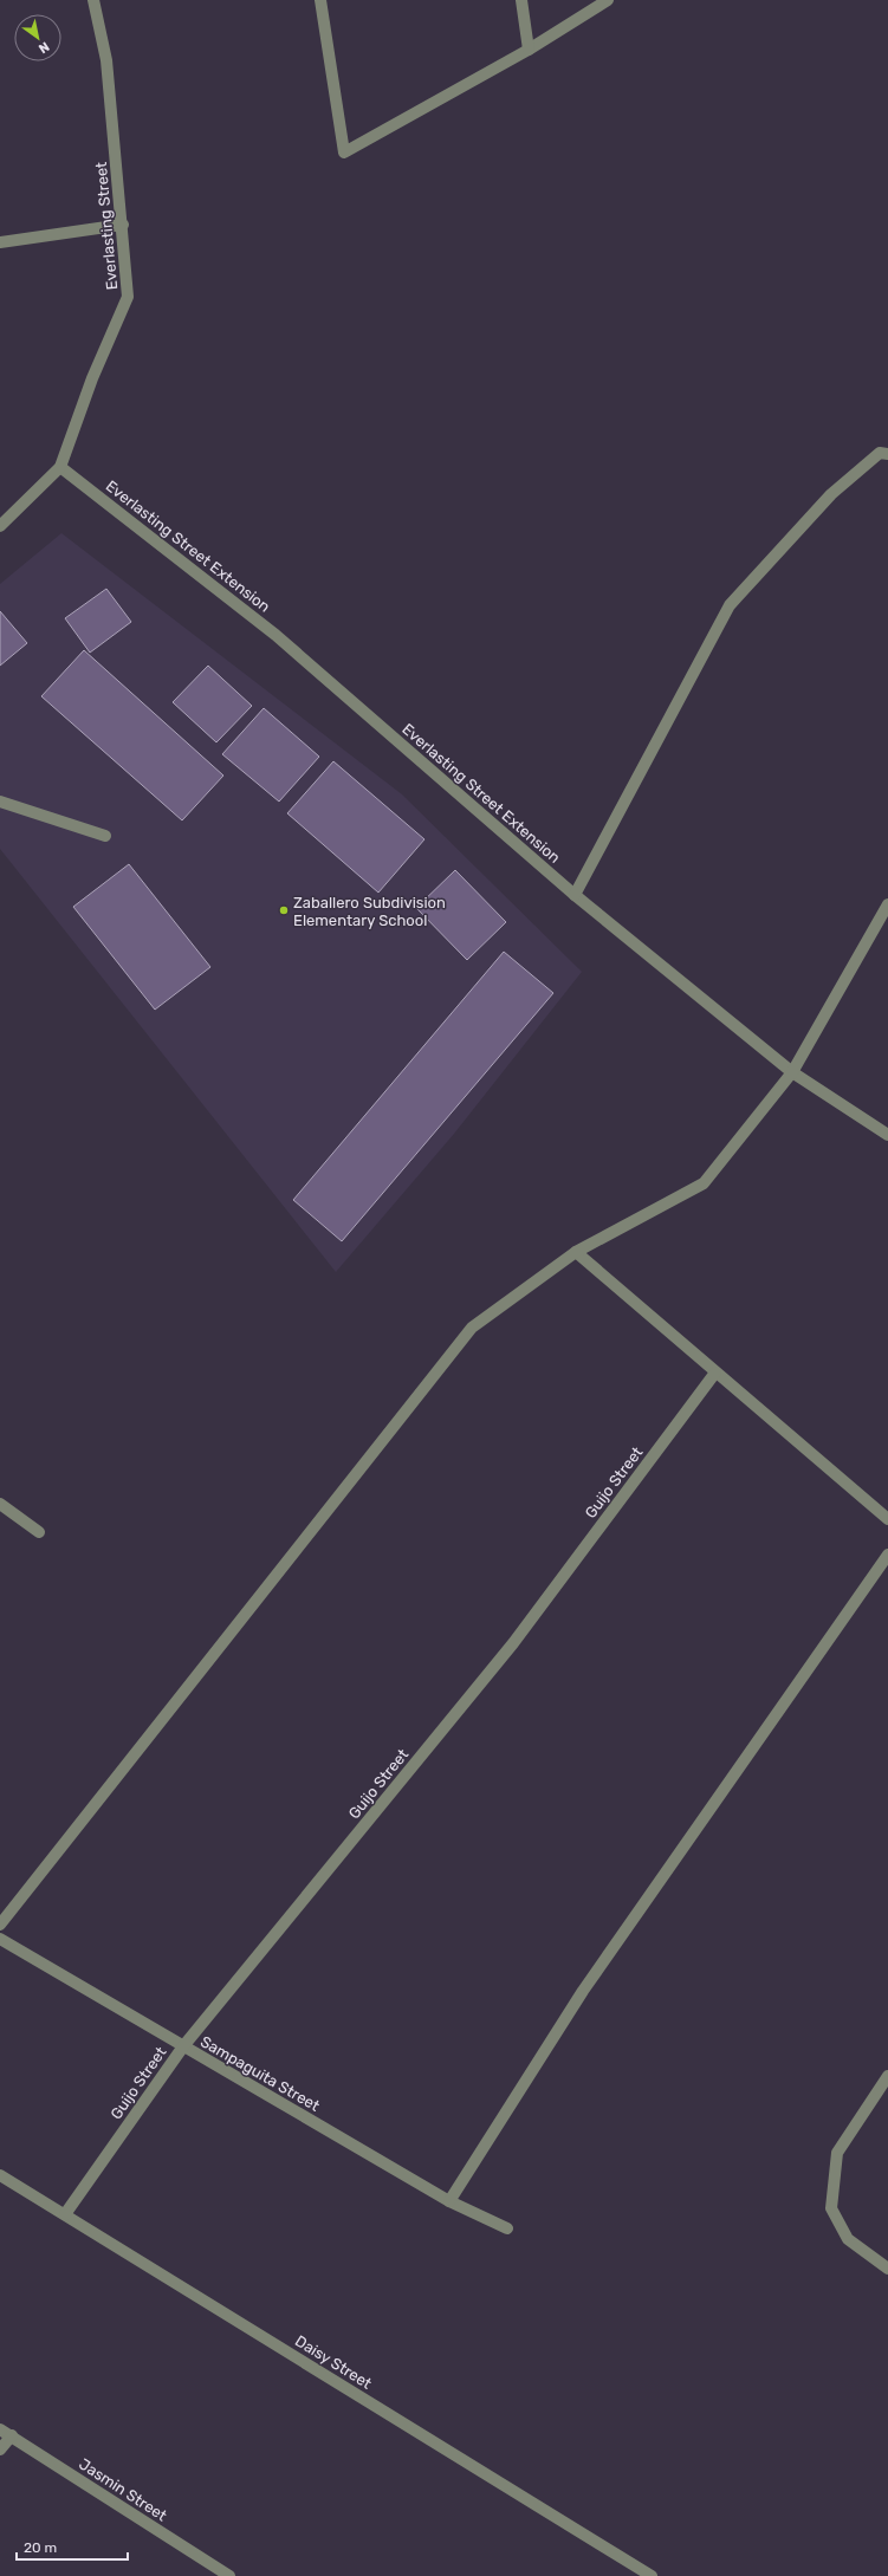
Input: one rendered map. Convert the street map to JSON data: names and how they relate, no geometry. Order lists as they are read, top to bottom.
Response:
{
  "streets": {
    "street": [
      "Everlasting Street",
      "Everlasting Street Extension",
      "Guijo Street",
      "Sampaguita Street",
      "Daisy Street",
      "Jasmin Street"
    ]
  },
  "crossings": [
    ["Everlasting Street", "Everlasting Street Extension"],
    ["Guijo Street", "Sampaguita Street"],
    ["Guijo Street", "Daisy Street"]
  ],
  "places": ["Zaballero Subdivision Elementary School"],
  "scale_bar": "20 m",
  "north": "bottom right"
}
